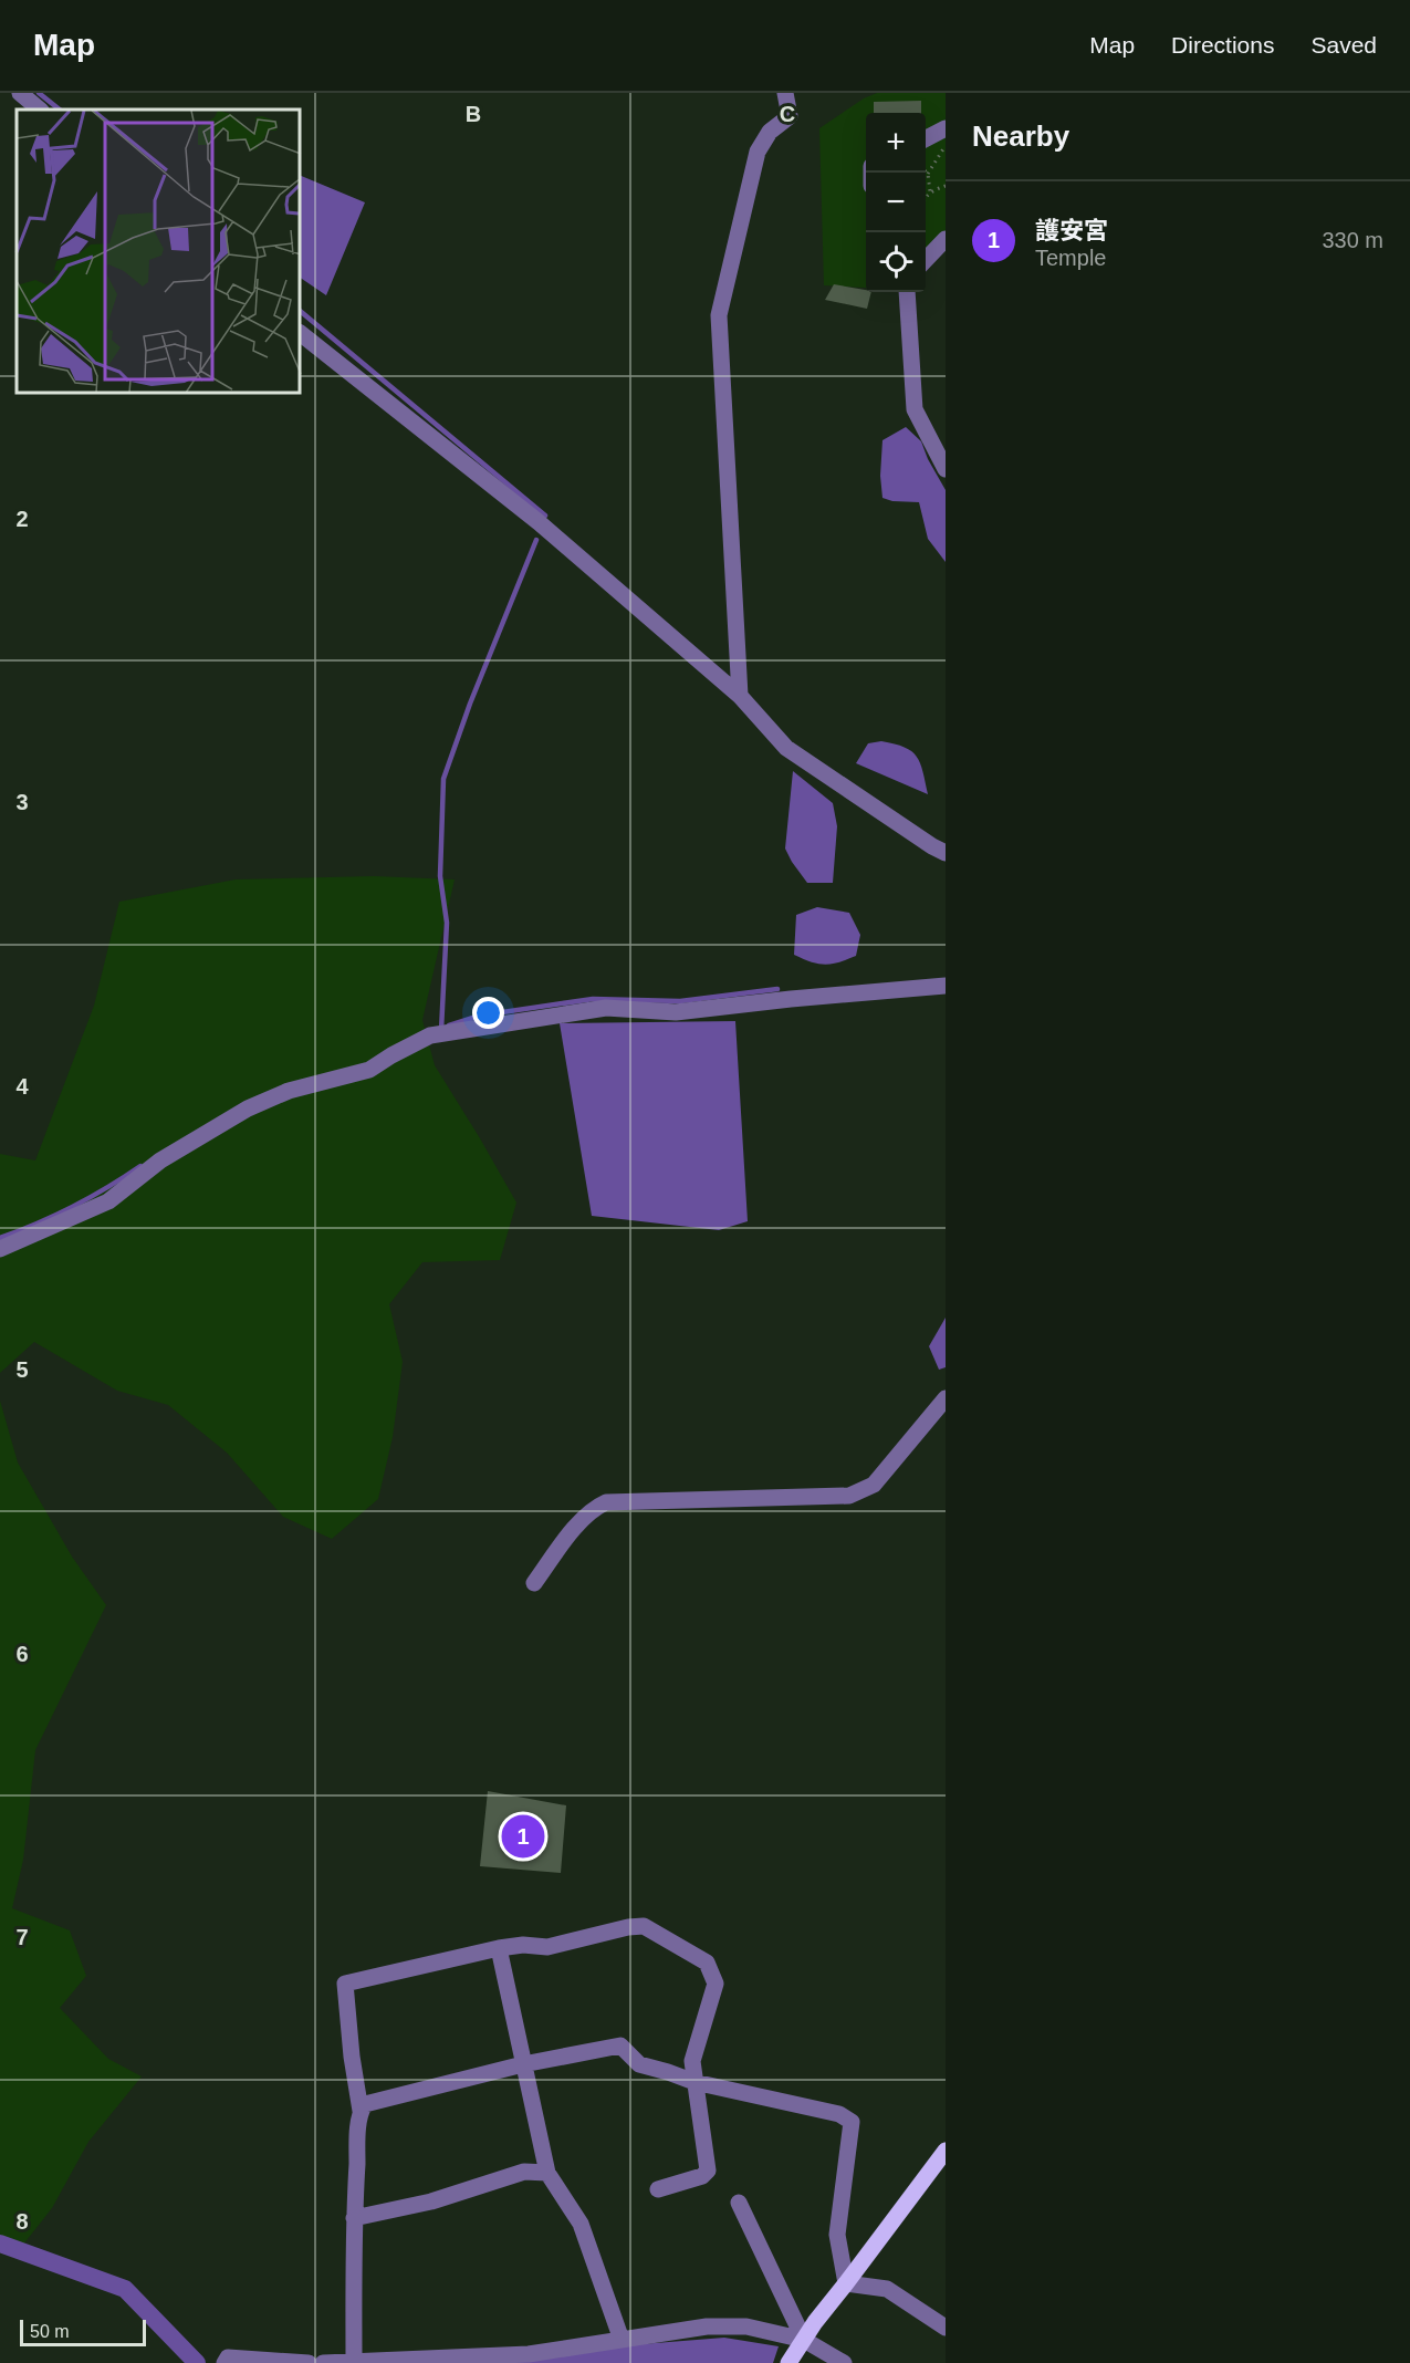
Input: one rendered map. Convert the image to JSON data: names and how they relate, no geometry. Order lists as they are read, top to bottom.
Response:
{
  "scale_bar": "50 m",
  "page": {
    "header": "Map",
    "nav": ["Map", "Directions", "Saved"],
    "heading": "Nearby",
    "map_buttons": ["+", "−"],
    "list": [
      {
        "mark": "1",
        "name": "護安宮",
        "note": "Temple",
        "value": "330 m"
      }
    ],
    "pins": "1",
    "scale": "50 m"
  },
  "grid": {
    "columns": ["B", "C"],
    "rows": [
      "2",
      "3",
      "4",
      "5",
      "6",
      "7",
      "8"
    ]
  }
}
